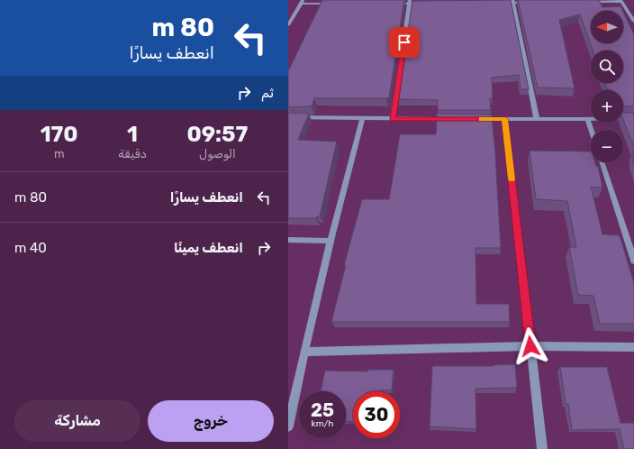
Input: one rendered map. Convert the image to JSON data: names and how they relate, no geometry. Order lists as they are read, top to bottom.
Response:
{
  "north": "left",
  "page": {
    "turn": ["80 m", "انعطف يسارًا"],
    "map_buttons": ["+", "−"],
    "then": "ثم",
    "eta": [
      "09:57",
      "الوصول",
      "1",
      "دقيقة",
      "170",
      "m"
    ],
    "list": [
      {
        "name": "انعطف يسارًا",
        "value": "80 m"
      },
      {
        "name": "انعطف يمينًا",
        "value": "40 m"
      }
    ],
    "speed": "25 km/h",
    "limit": "30",
    "buttons": ["خروج", "مشاركة"]
  }
}
